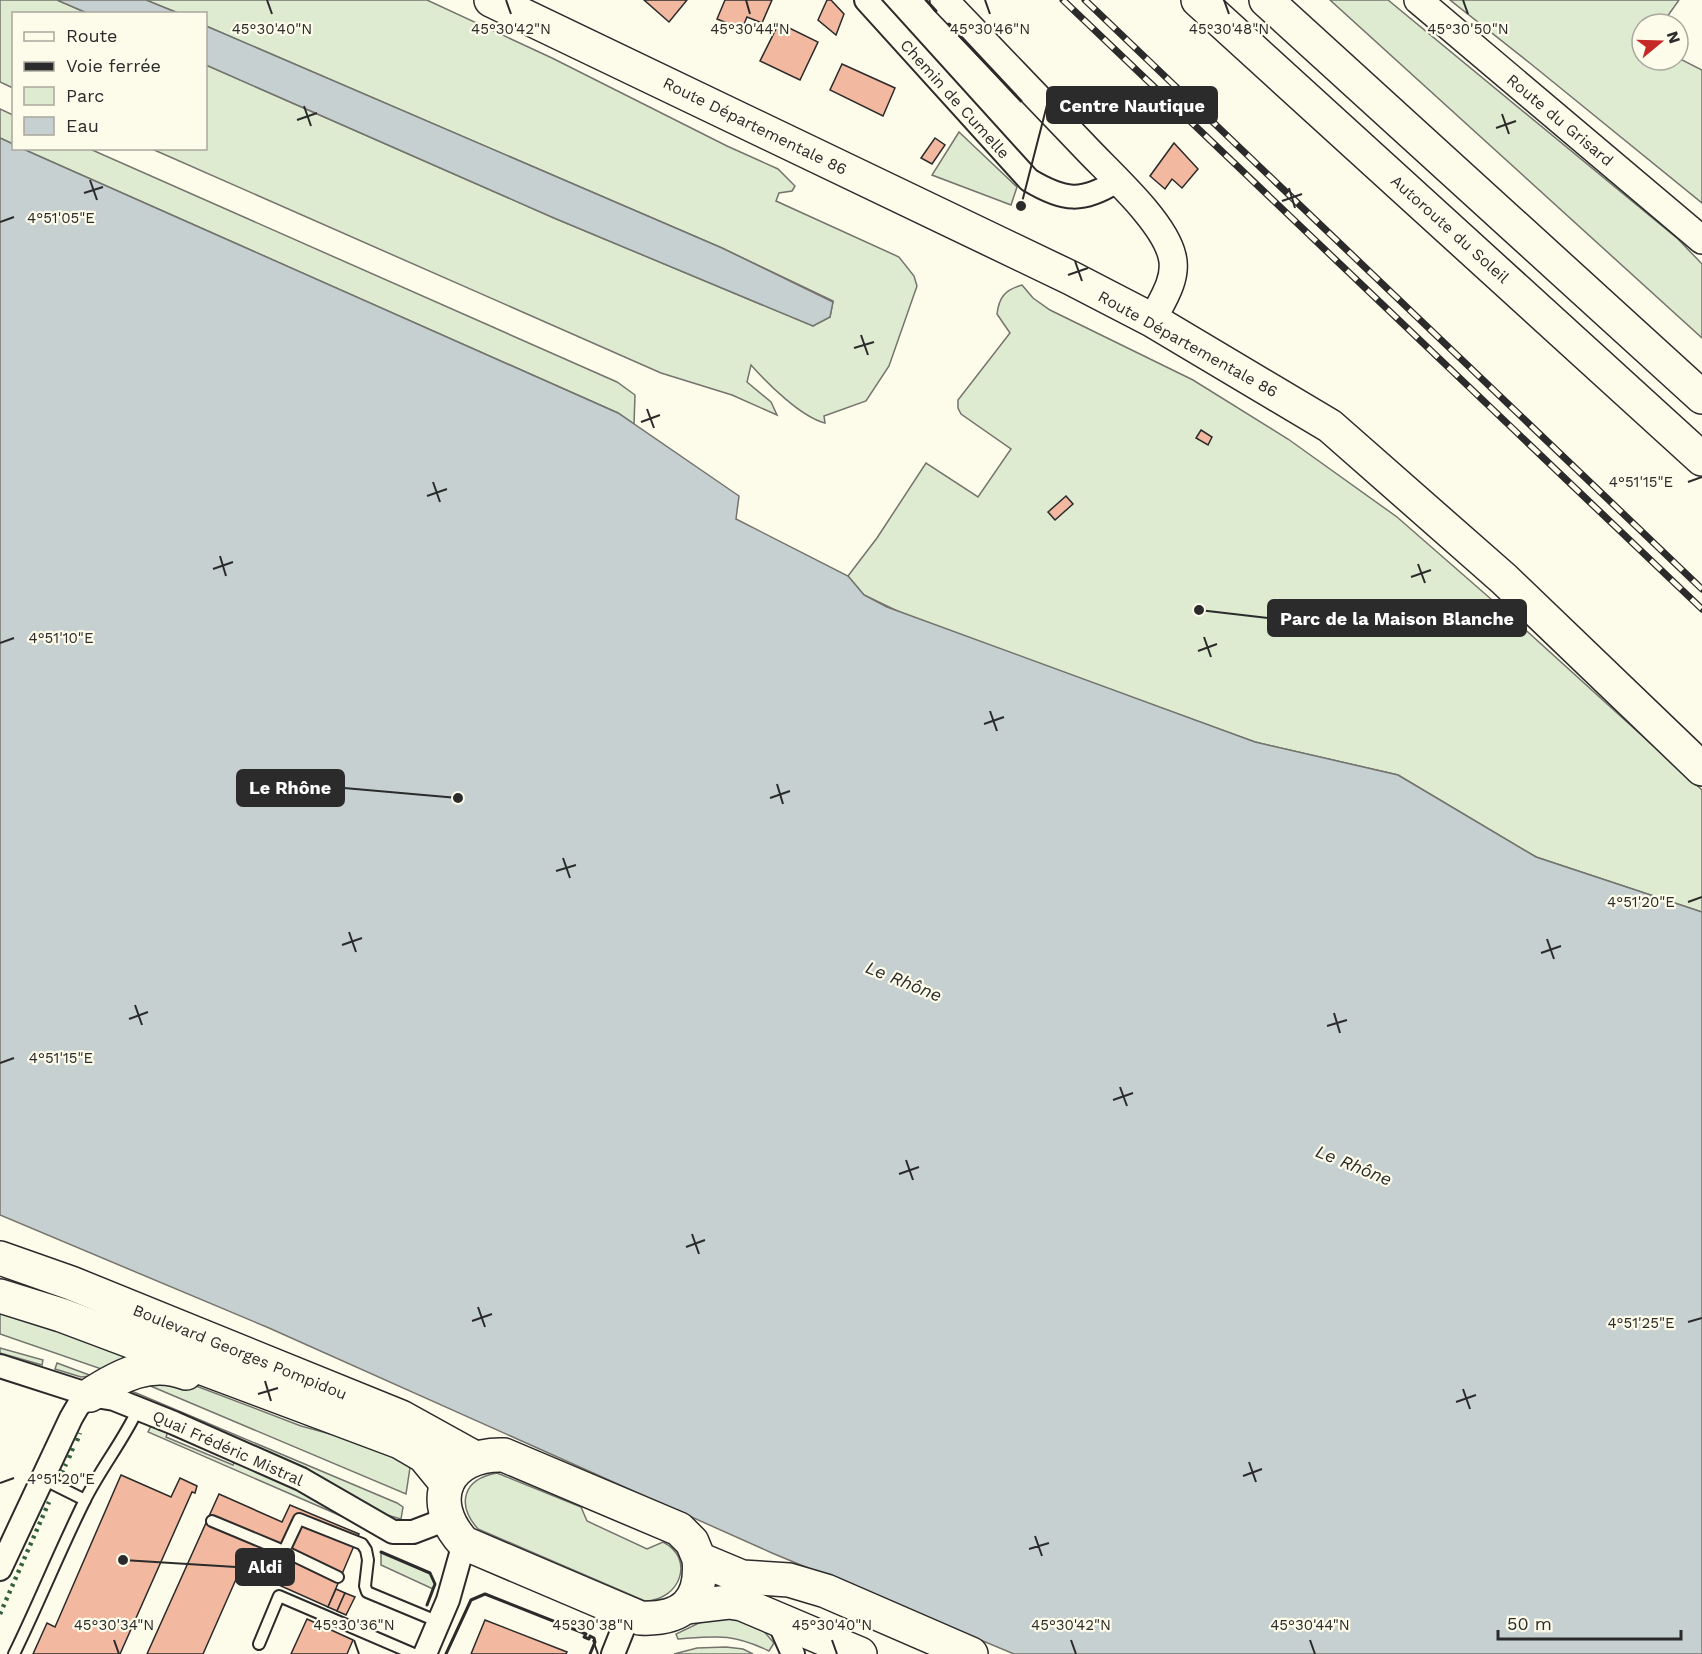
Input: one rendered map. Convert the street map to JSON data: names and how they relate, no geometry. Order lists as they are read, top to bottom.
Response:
{
  "streets": {
    "main road": ["Route Départementale 86", "Autoroute du Soleil", "Boulevard Georges Pompidou"],
    "street": ["Chemin de Cumelle", "Route du Grisard", "Quai Frédéric Mistral"]
  },
  "water": ["Le Rhône"],
  "places": [
    "Centre Nautique",
    "Parc de la Maison Blanche",
    "Le Rhône",
    "Aldi"
  ],
  "legend": [
    "Route",
    "Voie ferrée",
    "Parc",
    "Eau"
  ],
  "scale_bar": "50 m",
  "north": "right",
  "coordinates": [
    "45°30'50\"N",
    "45°30'40\"N",
    "45°30'42\"N",
    "45°30'44\"N",
    "45°30'46\"N",
    "45°30'48\"N",
    "4°51'05\"E",
    "4°51'15\"E",
    "4°51'10\"E",
    "4°51'20\"E",
    "4°51'25\"E",
    "45°30'34\"N",
    "45°30'36\"N",
    "45°30'38\"N"
  ]
}
